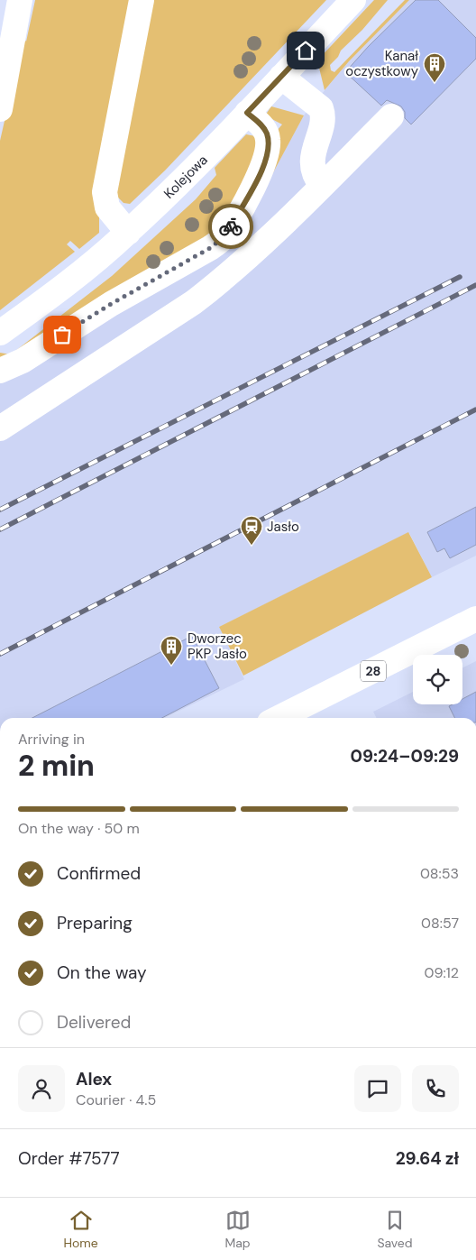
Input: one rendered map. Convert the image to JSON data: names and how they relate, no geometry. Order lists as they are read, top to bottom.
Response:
{
  "streets": {
    "street": ["Kolejowa", "28"]
  },
  "places": {
    "building": ["Kanał oczystkowy", "Dworzec PKP Jasło"],
    "station": ["Jasło"]
  },
  "page": {
    "heading": ["2 min", "Arriving in", "09:24–09:29"],
    "panel": [
      "Alex",
      "Courier · 4.5",
      "Order #7577",
      "29.64 zł"
    ],
    "bar": "On the way · 50 m",
    "list": [
      ["Confirmed", "08:53"],
      ["Preparing", "08:57"],
      ["On the way", "09:12"],
      "Delivered"
    ],
    "tabs": ["Home", "Map", "Saved"]
  }
}
